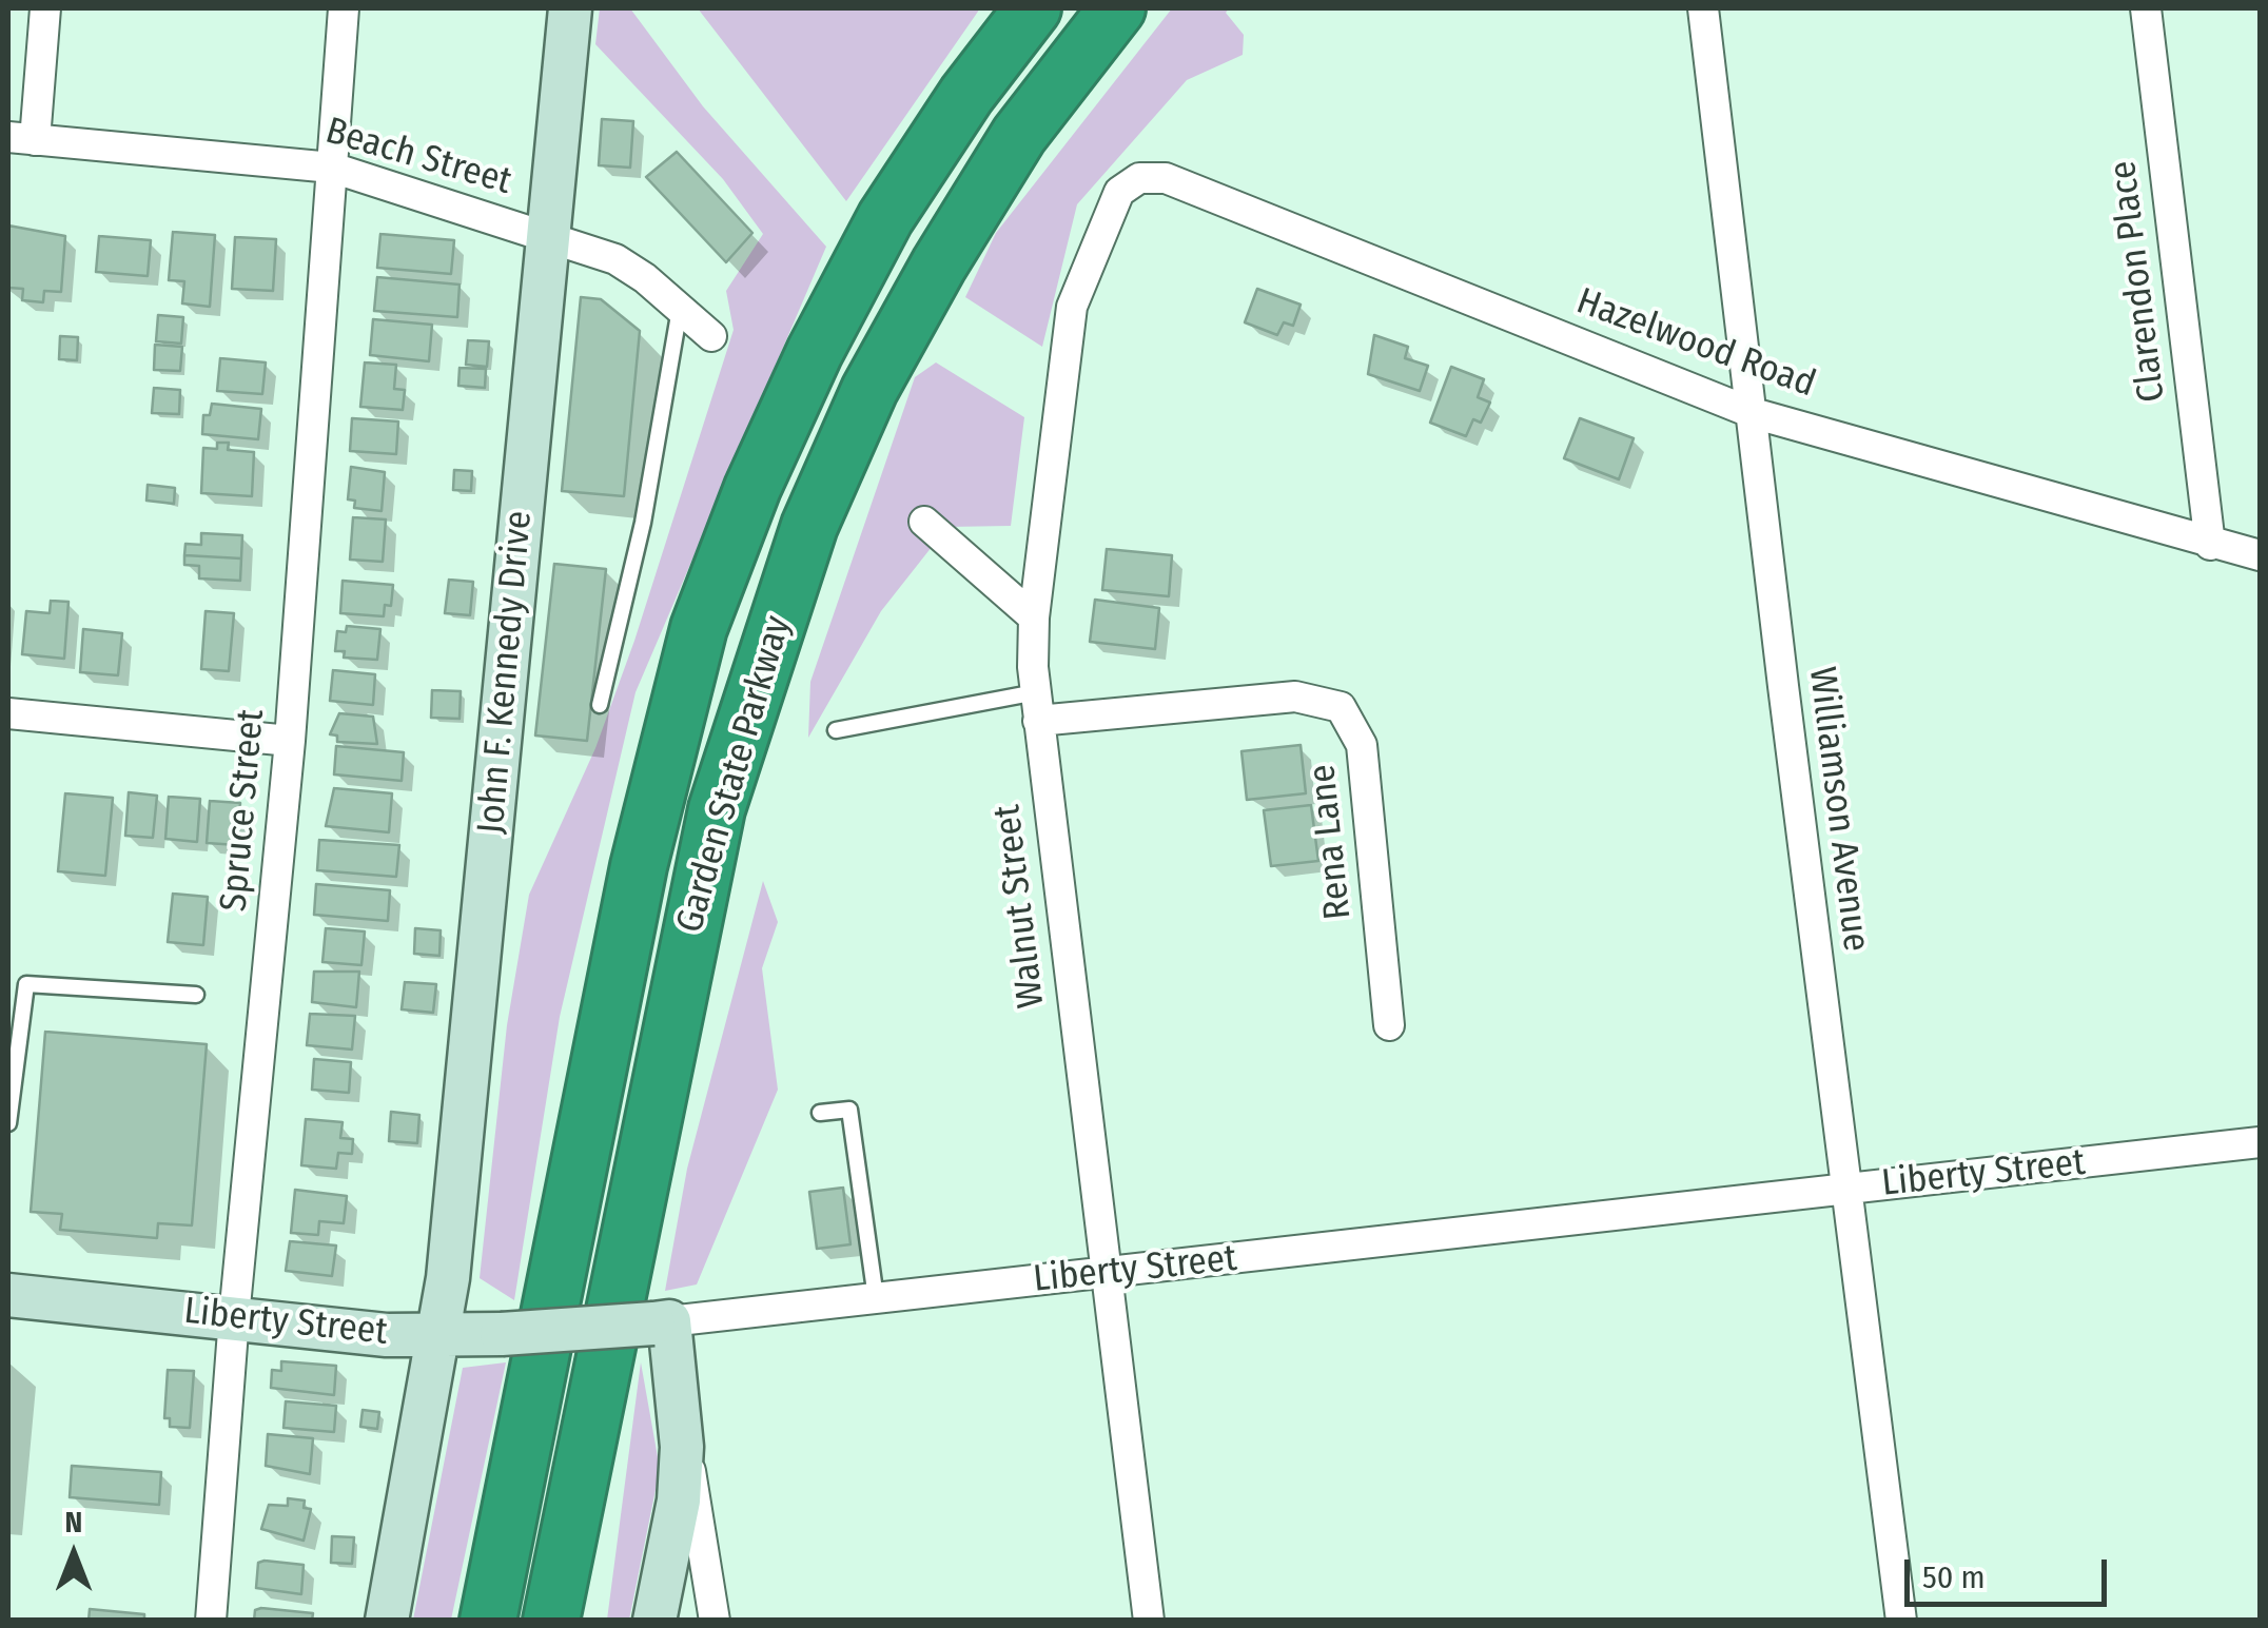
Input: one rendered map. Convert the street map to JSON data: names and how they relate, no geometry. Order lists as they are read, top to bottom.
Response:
{
  "streets": {
    "highway": ["Garden State Parkway"],
    "main road": ["John F. Kennedy Drive", "Liberty Street"],
    "street": [
      "Beach Street",
      "Clarendon Place",
      "Hazelwood Road",
      "Williamson Avenue",
      "Spruce Street",
      "Rena Lane",
      "Walnut Street"
    ]
  },
  "crossings": [
    ["Beach Street", "John F. Kennedy Drive"],
    ["Beach Street", "Spruce Street"],
    ["Clarendon Place", "Hazelwood Road"],
    ["Hazelwood Road", "Williamson Avenue"],
    ["Hazelwood Road", "Walnut Street"],
    ["John F. Kennedy Drive", "Liberty Street"],
    ["Garden State Parkway", "Liberty Street"],
    ["Williamson Avenue", "Liberty Street"],
    ["Spruce Street", "Liberty Street"],
    ["Rena Lane", "Walnut Street"],
    ["Walnut Street", "Liberty Street"]
  ],
  "scale_bar": "50 m",
  "north": "top"
}
